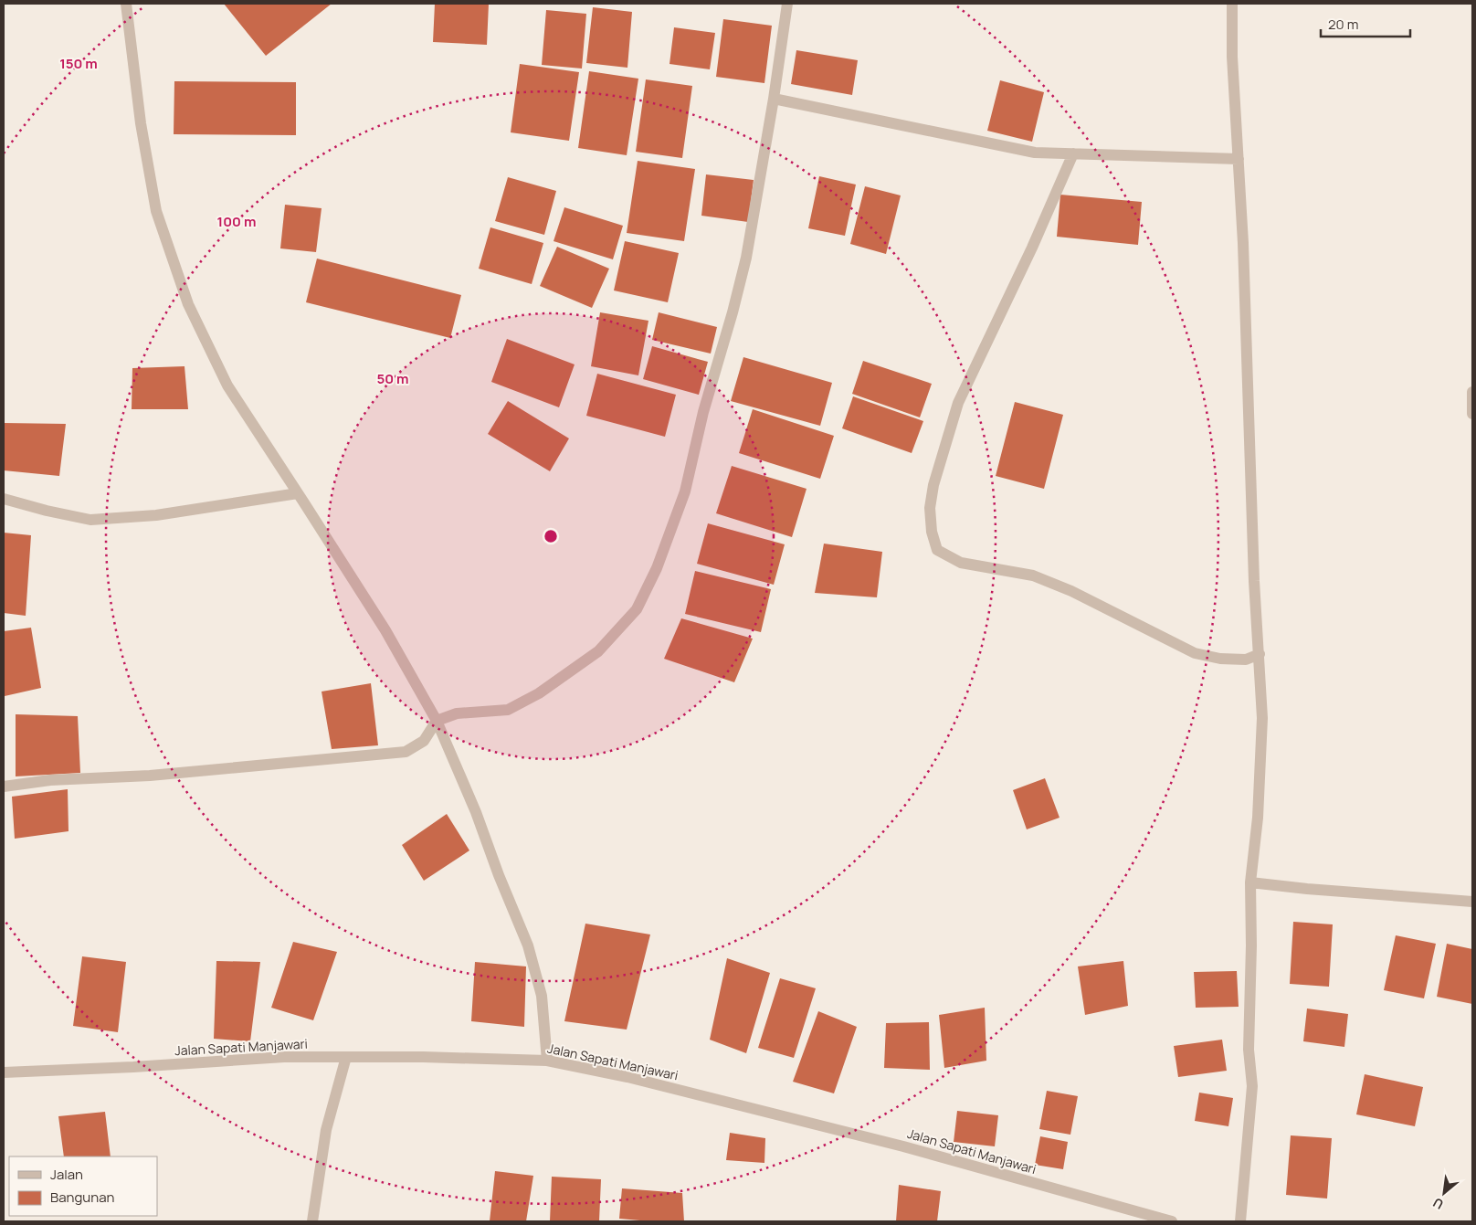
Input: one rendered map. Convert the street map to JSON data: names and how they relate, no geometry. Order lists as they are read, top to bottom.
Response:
{
  "streets": {
    "street": ["Jalan Sapati Manjawari"]
  },
  "legend": ["Jalan", "Bangunan"],
  "scale_bar": "20 m",
  "north": "bottom left",
  "rings": ["150 m", "100 m", "50 m"]
}
